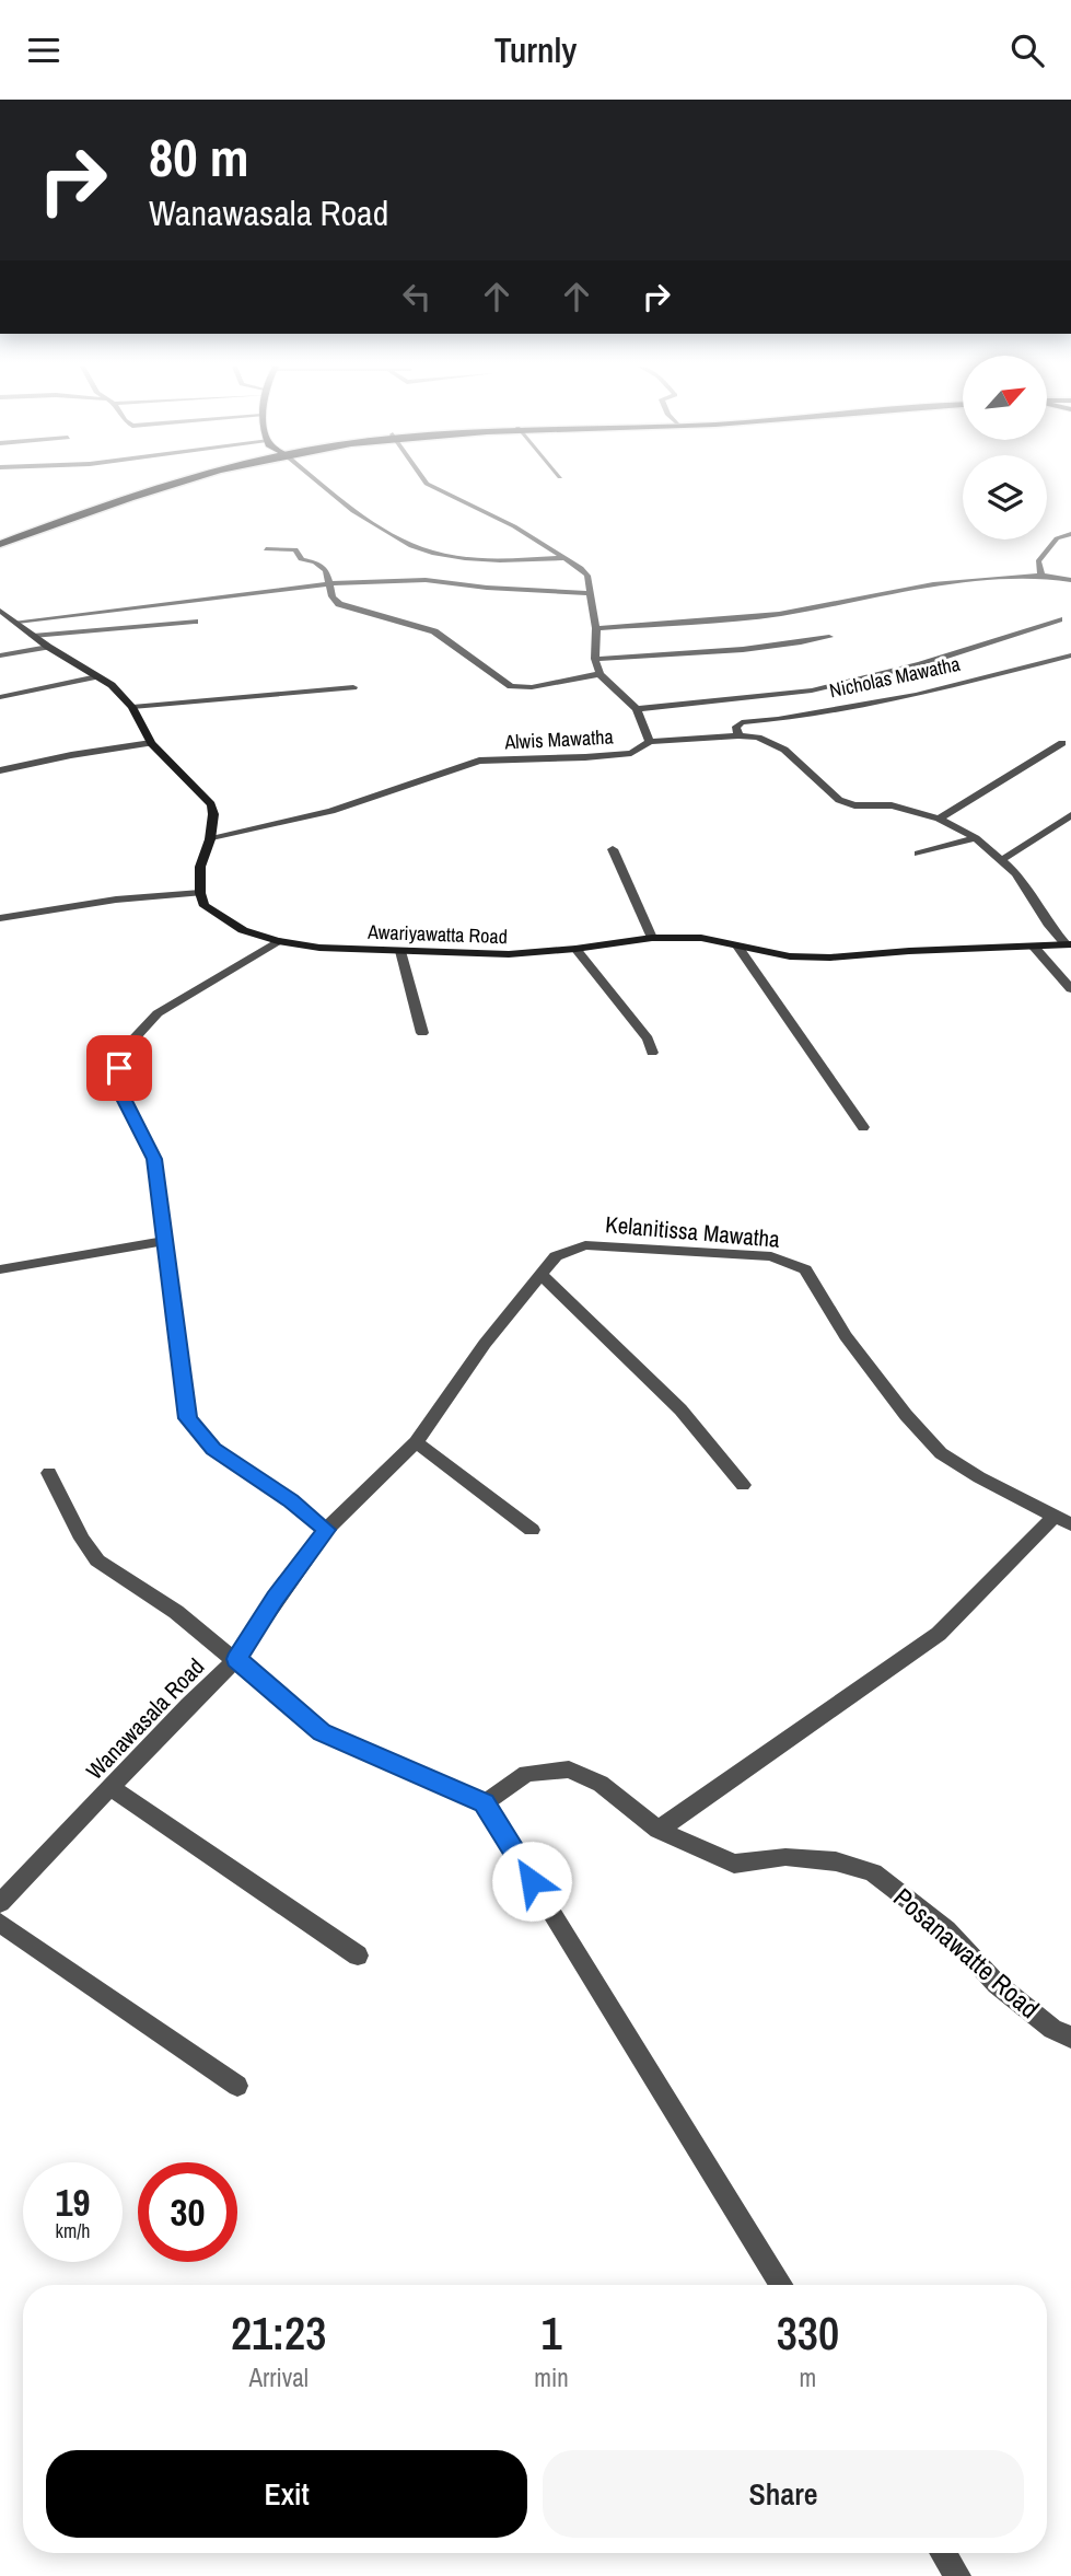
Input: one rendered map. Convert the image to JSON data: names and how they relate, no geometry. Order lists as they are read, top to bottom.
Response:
{
  "streets": {
    "street": [
      "Nicholas Mawatha",
      "Alwis Mawatha",
      "Awariyawatta Road",
      "Kelanitissa Mawatha",
      "Wanawasala Road",
      "Posanawatte Road"
    ]
  },
  "crossings": [
    ["Nicholas Mawatha", "Alwis Mawatha"],
    ["Alwis Mawatha", "Awariyawatta Road"],
    ["Kelanitissa Mawatha", "Wanawasala Road"]
  ],
  "north": "top right",
  "page": {
    "header": "Turnly",
    "turn": ["80 m", "Wanawasala Road"],
    "speed": "19 km/h",
    "limit": "30",
    "eta": [
      "21:23",
      "Arrival",
      "1",
      "min",
      "330",
      "m"
    ],
    "buttons": ["Exit", "Share"]
  }
}
